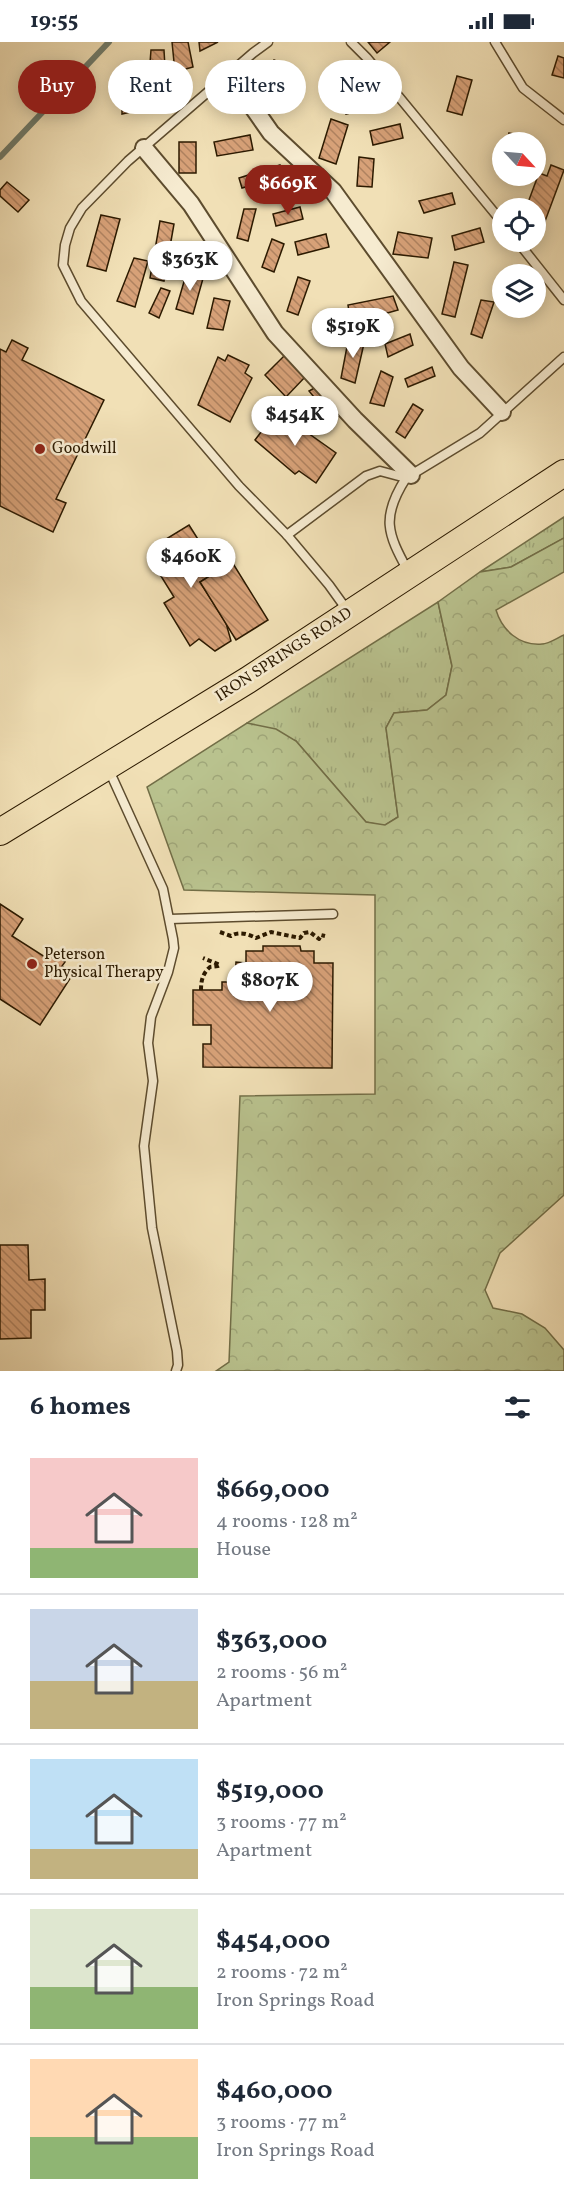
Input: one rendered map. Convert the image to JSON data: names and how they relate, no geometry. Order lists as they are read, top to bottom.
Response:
{
  "streets": {
    "main road": ["IRON SPRINGS ROAD"]
  },
  "places": ["Goodwill", "Peterson Physical Therapy"],
  "north": "bottom right",
  "page": {
    "status": "19:55",
    "chip": [
      "Buy",
      "Rent",
      "Filters",
      "New"
    ],
    "price": [
      "$669K",
      "$363K",
      "$519K",
      "$454K",
      "$460K",
      "$807K"
    ],
    "heading": "6 homes",
    "list": [
      {
        "name": "$669,000",
        "note": "4 rooms · 128 m² · House"
      },
      {
        "name": "$363,000",
        "note": "2 rooms · 56 m² · Apartment"
      },
      {
        "name": "$519,000",
        "note": "3 rooms · 77 m² · Apartment"
      },
      {
        "name": "$454,000",
        "note": "2 rooms · 72 m² · Iron Springs Road"
      },
      {
        "name": "$460,000",
        "note": "3 rooms · 77 m² · Iron Springs Road"
      }
    ]
  }
}
